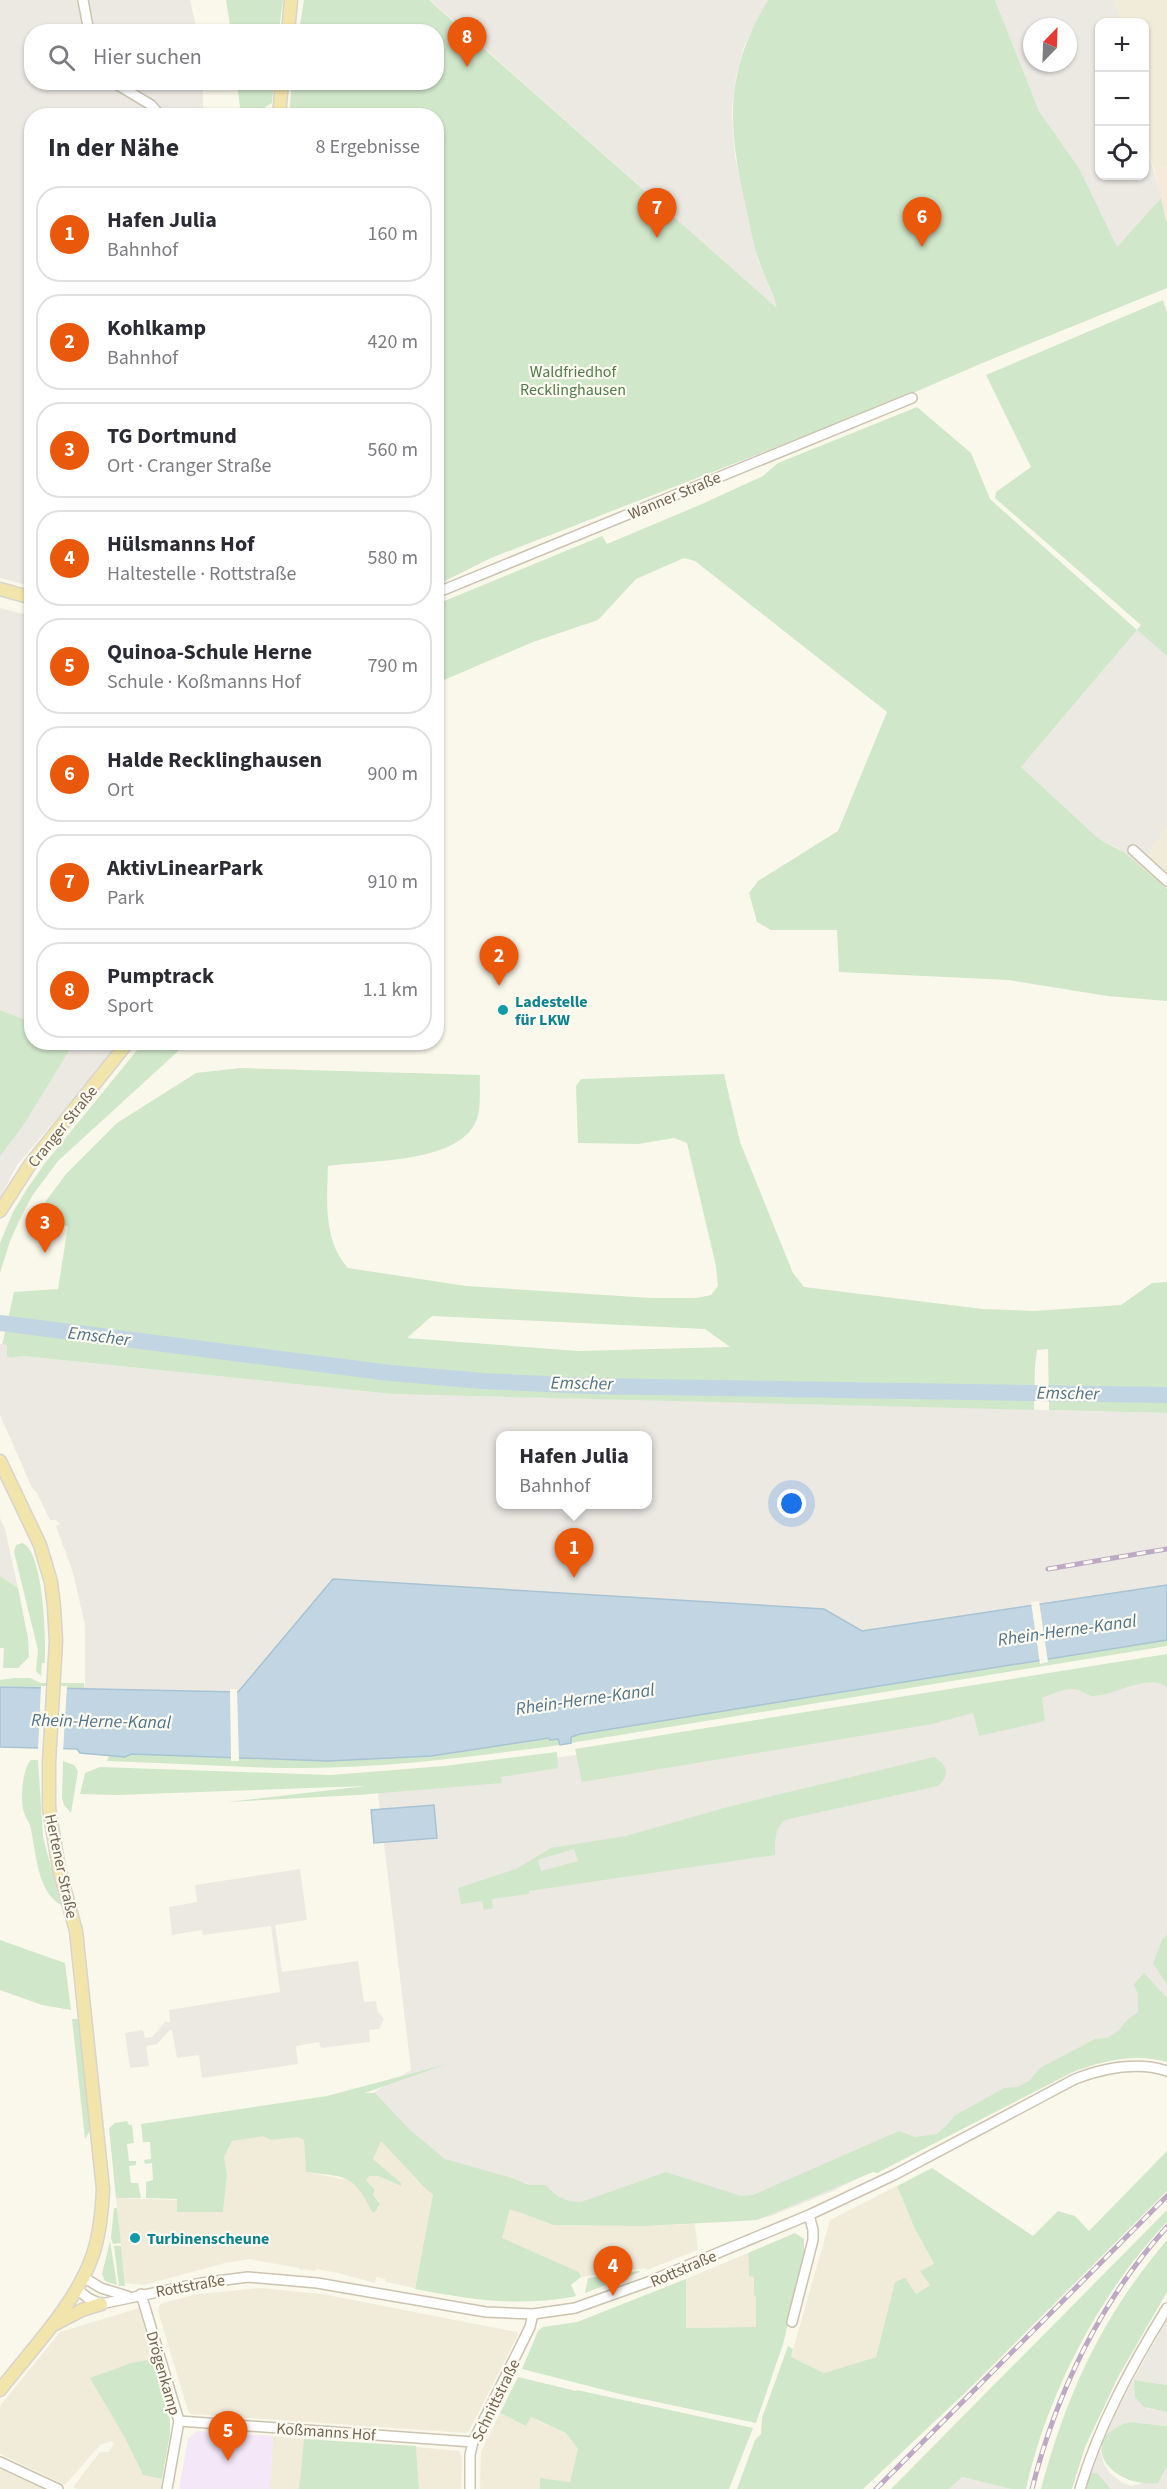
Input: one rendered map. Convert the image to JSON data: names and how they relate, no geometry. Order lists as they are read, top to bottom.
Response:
{
  "streets": {
    "main road": ["Cranger Straße", "Hertener Straße"],
    "street": [
      "Wanner Straße",
      "Rottstraße",
      "Drögenkamp",
      "Schnittstraße",
      "Koßmanns Hof"
    ]
  },
  "crossings": [
    ["Hertener Straße", "Rottstraße"],
    ["Rottstraße", "Drögenkamp"],
    ["Rottstraße", "Schnittstraße"],
    ["Drögenkamp", "Koßmanns Hof"],
    ["Schnittstraße", "Koßmanns Hof"]
  ],
  "water": ["Emscher", "Rhein-Herne-Kanal"],
  "parks": ["Waldfriedhof Recklinghausen"],
  "places": ["Ladestelle für LKW", "Turbinenscheune"],
  "north": "top right",
  "page": {
    "pins": [
      "8",
      "7",
      "6",
      "2",
      "3",
      "1",
      "4",
      "5"
    ],
    "map_buttons": ["+", "−"],
    "search": "Hier suchen",
    "heading": ["In der Nähe", "8 Ergebnisse"],
    "list": [
      {
        "mark": "1",
        "name": "Hafen Julia",
        "note": "Bahnhof",
        "value": "160 m"
      },
      {
        "mark": "2",
        "name": "Kohlkamp",
        "note": "Bahnhof",
        "value": "420 m"
      },
      {
        "mark": "3",
        "name": "TG Dortmund",
        "note": "Ort · Cranger Straße",
        "value": "560 m"
      },
      {
        "mark": "4",
        "name": "Hülsmanns Hof",
        "note": "Haltestelle · Rottstraße",
        "value": "580 m"
      },
      {
        "mark": "5",
        "name": "Quinoa-Schule Herne",
        "note": "Schule · Koßmanns Hof",
        "value": "790 m"
      },
      {
        "mark": "6",
        "name": "Halde Recklinghausen",
        "note": "Ort",
        "value": "900 m"
      },
      {
        "mark": "7",
        "name": "AktivLinearPark",
        "note": "Park",
        "value": "910 m"
      },
      {
        "mark": "8",
        "name": "Pumptrack",
        "note": "Sport",
        "value": "1.1 km"
      }
    ],
    "popup": ["Hafen Julia", "Bahnhof"]
  }
}
